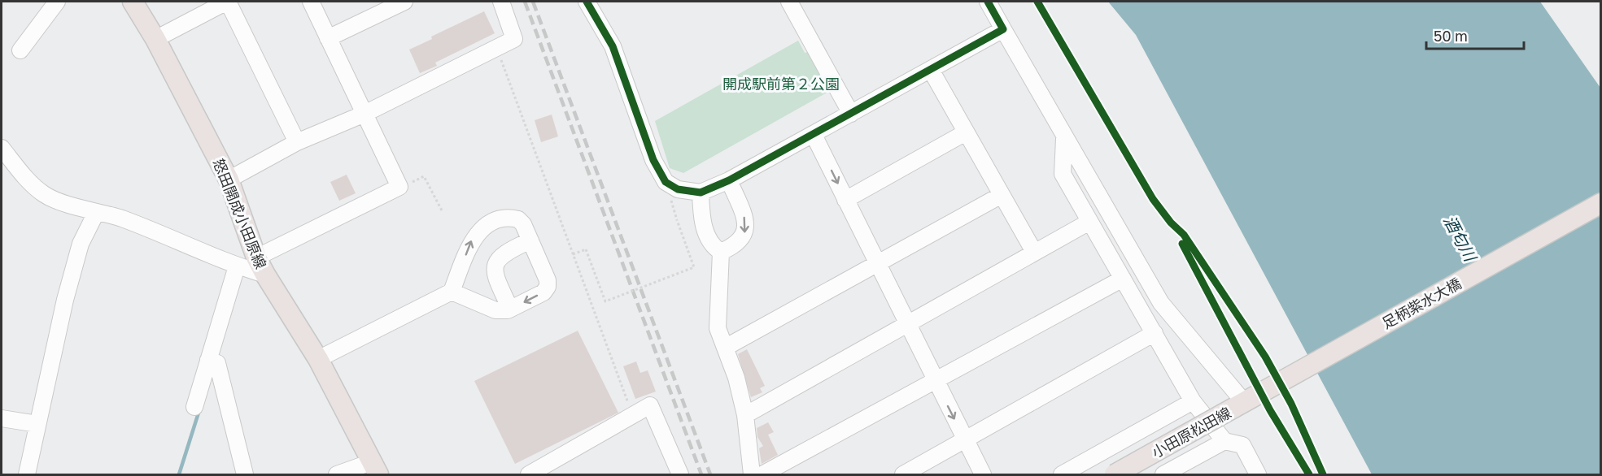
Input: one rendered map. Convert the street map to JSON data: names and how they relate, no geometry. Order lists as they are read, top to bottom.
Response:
{
  "streets": {
    "main road": ["怒田開成小田原線", "足柄紫水大橋", "小田原松田線"]
  },
  "crossings": [
    ["足柄紫水大橋", "小田原松田線"]
  ],
  "water": ["酒匂川"],
  "parks": ["開成駅前第２公園"],
  "scale_bar": "50 m"
}
